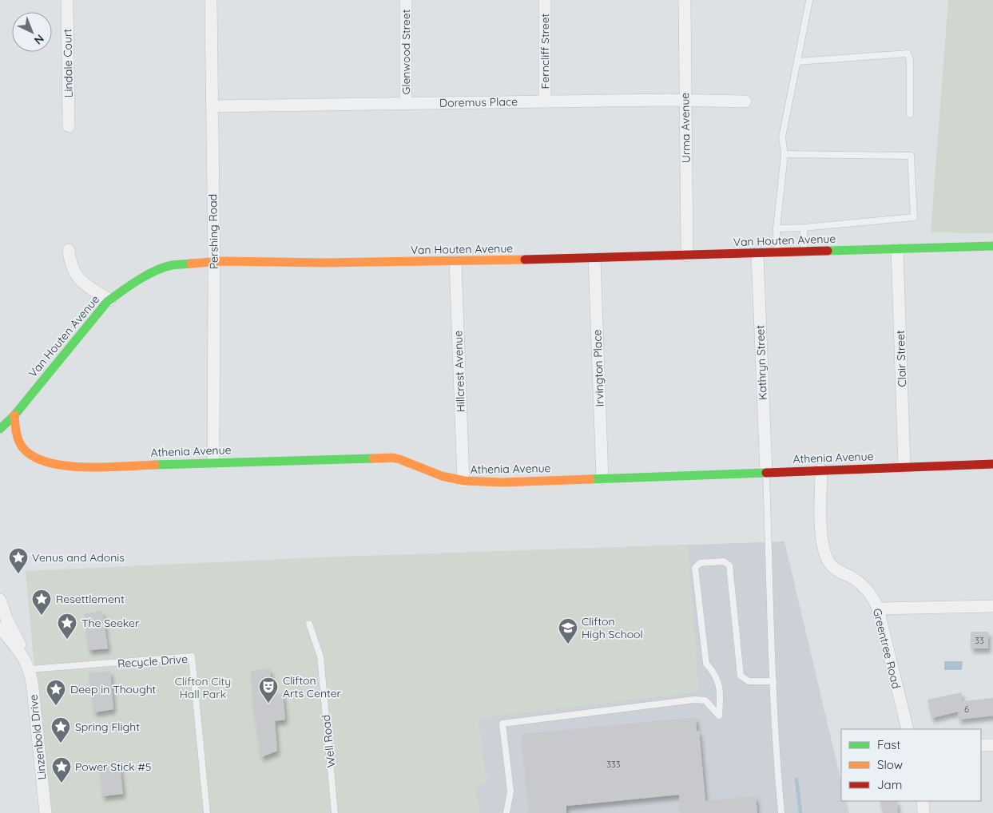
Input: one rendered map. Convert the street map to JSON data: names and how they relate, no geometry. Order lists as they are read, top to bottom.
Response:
{
  "streets": {
    "main road": ["Van Houten Avenue", "Athenia Avenue"],
    "street": [
      "Ferncliff Street",
      "Glenwood Street",
      "Lindale Court",
      "Doremus Place",
      "Urma Avenue",
      "Pershing Road",
      "Clair Street",
      "Kathryn Street",
      "Irvington Place",
      "Hillcrest Avenue",
      "Greentree Road",
      "Linzenbold Drive"
    ],
    "lane": ["Recycle Drive", "Well Road"]
  },
  "crossings": [
    ["Ferncliff Street", "Doremus Place"],
    ["Glenwood Street", "Doremus Place"],
    ["Doremus Place", "Urma Avenue"],
    ["Doremus Place", "Pershing Road"],
    ["Urma Avenue", "Van Houten Avenue"],
    ["Pershing Road", "Van Houten Avenue"],
    ["Pershing Road", "Athenia Avenue"],
    ["Van Houten Avenue", "Clair Street"],
    ["Van Houten Avenue", "Kathryn Street"],
    ["Van Houten Avenue", "Irvington Place"],
    ["Van Houten Avenue", "Hillcrest Avenue"],
    ["Van Houten Avenue", "Athenia Avenue"],
    ["Clair Street", "Athenia Avenue"],
    ["Kathryn Street", "Athenia Avenue"],
    ["Irvington Place", "Athenia Avenue"],
    ["Hillcrest Avenue", "Athenia Avenue"],
    ["Athenia Avenue", "Greentree Road"],
    ["Recycle Drive", "Linzenbold Drive"]
  ],
  "parks": ["Clifton City Hall Park"],
  "places": {
    "place": [
      "Venus and Adonis",
      "Resettlement",
      "The Seeker",
      "Deep in Thought",
      "Spring Flight",
      "Power Stick #5"
    ],
    "school or university": ["Clifton High School"],
    "theatre": ["Clifton Arts Center"]
  },
  "house_numbers": ["33", "6", "333"],
  "legend": ["Fast", "Slow", "Jam"],
  "north": "bottom right"
}
